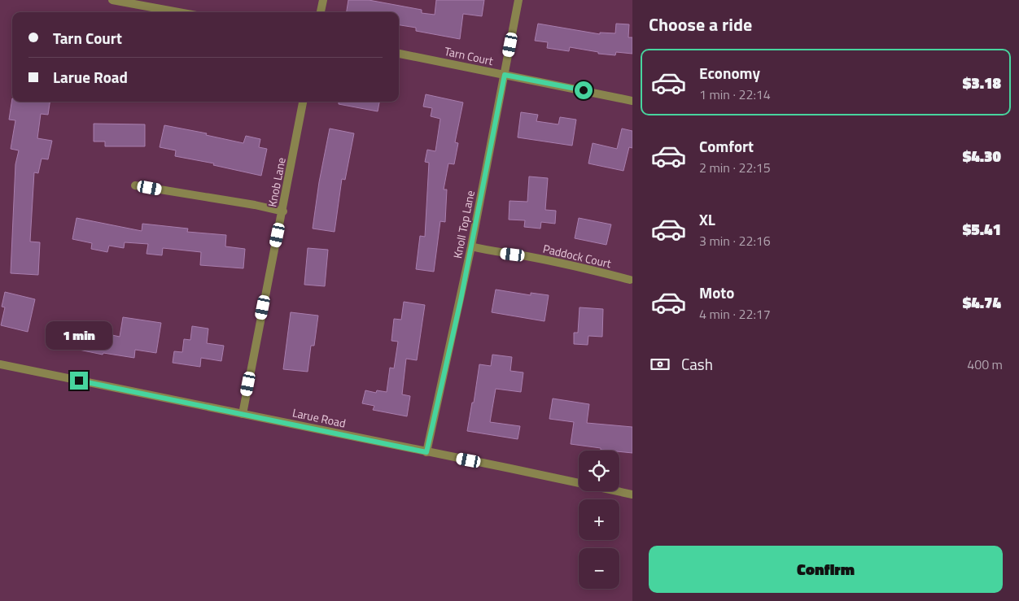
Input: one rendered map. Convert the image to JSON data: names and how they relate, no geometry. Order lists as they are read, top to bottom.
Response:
{
  "streets": {
    "street": [
      "Tarn Court",
      "Knob Lane",
      "Knoll Top Lane",
      "Paddock Court",
      "Larue Road"
    ]
  },
  "crossings": [
    ["Tarn Court", "Knoll Top Lane"],
    ["Knob Lane", "Larue Road"],
    ["Knoll Top Lane", "Paddock Court"],
    ["Knoll Top Lane", "Larue Road"]
  ],
  "page": {
    "heading": "Choose a ride",
    "banner": ["Tarn Court", "Larue Road"],
    "list": [
      {
        "name": "Economy",
        "note": "1 min · 22:14",
        "value": "$3.18"
      },
      {
        "name": "Comfort",
        "note": "2 min · 22:15",
        "value": "$4.30"
      },
      {
        "name": "XL",
        "note": "3 min · 22:16",
        "value": "$5.41"
      },
      {
        "name": "Moto",
        "note": "4 min · 22:17",
        "value": "$4.74"
      }
    ],
    "bubble": "1 min",
    "pay": ["Cash", "400 m"],
    "map_buttons": ["+", "−"],
    "buttons": "Confirm"
  }
}
